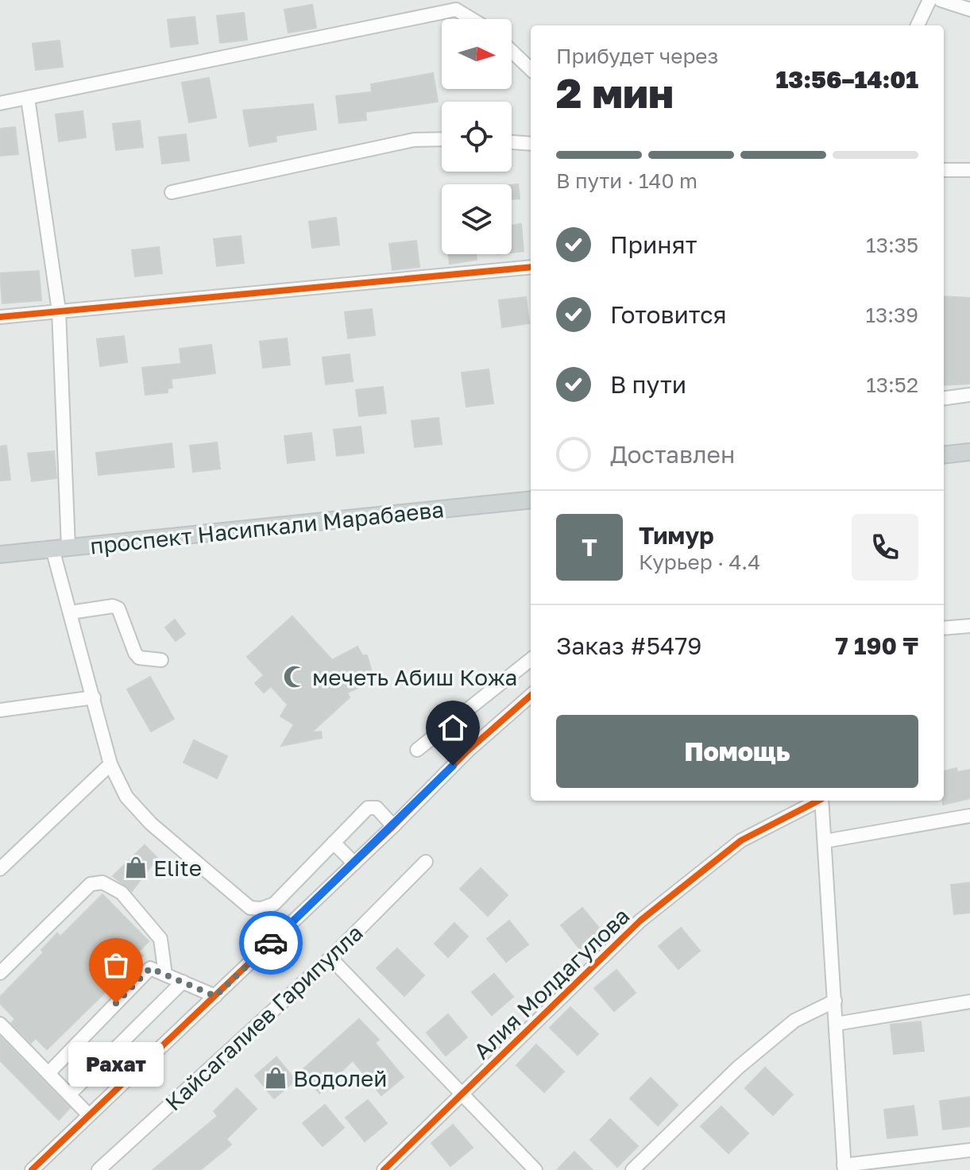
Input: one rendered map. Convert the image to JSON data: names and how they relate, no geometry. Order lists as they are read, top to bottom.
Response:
{
  "streets": {
    "main road": ["проспект Насипкали Марабаева"],
    "street": ["Алия Молдагулова", "Кайсагалиев Гарипулла"]
  },
  "places": {
    "mosque": ["мечеть Абиш Кожа"],
    "shop": ["Elite", "Водолей"],
    "other": ["Рахат"]
  },
  "north": "right",
  "page": {
    "heading": ["2 мин", "Прибудет через", "13:56–14:01"],
    "panel": [
      "Тимур",
      "Курьер · 4.4",
      "Заказ #5479",
      "7 190 ₸"
    ],
    "bar": "В пути · 140 m",
    "list": [
      ["Принят", "13:35"],
      ["Готовится", "13:39"],
      ["В пути", "13:52"],
      "Доставлен"
    ],
    "round": "Т",
    "buttons": "Помощь",
    "bubble": "Рахат"
  }
}
